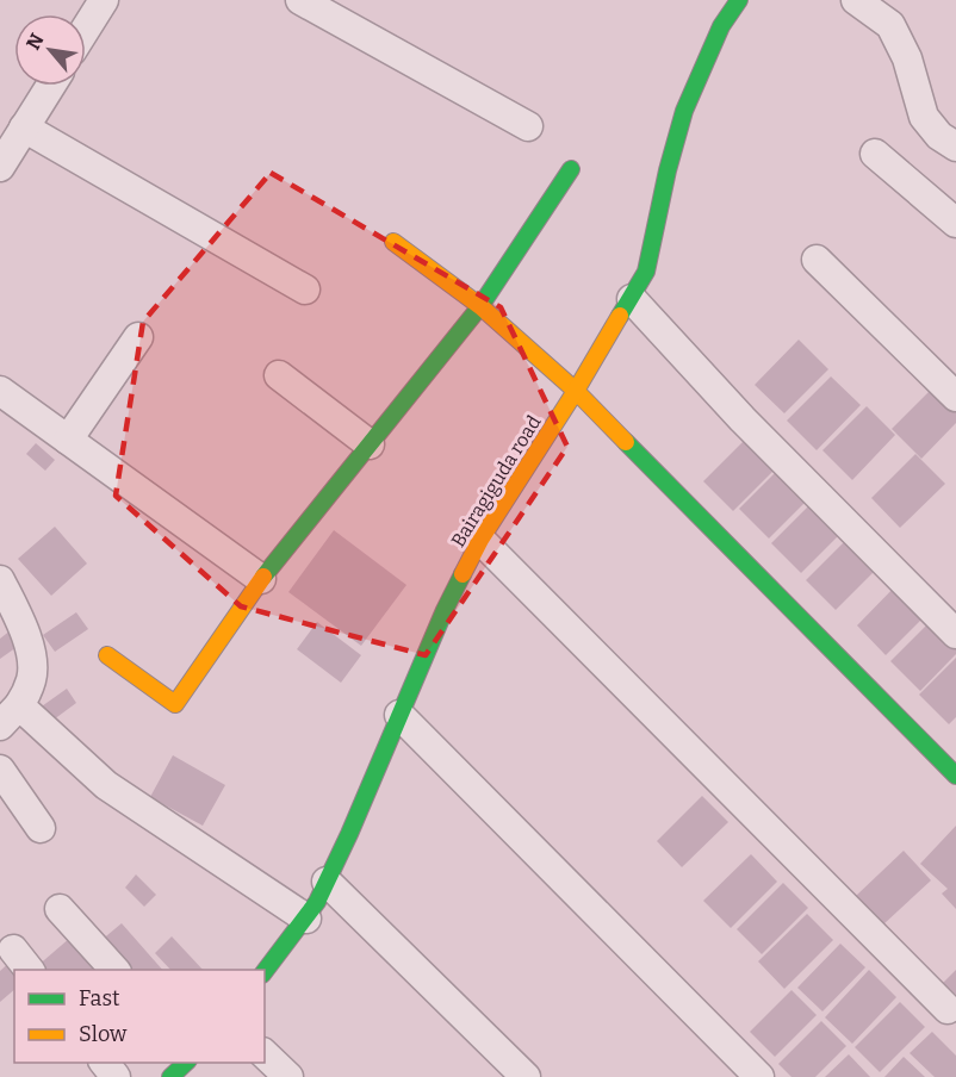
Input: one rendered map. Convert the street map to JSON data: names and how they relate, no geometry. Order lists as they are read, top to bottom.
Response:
{
  "streets": {
    "street": ["Bairagiguda road"]
  },
  "legend": ["Fast", "Slow"],
  "north": "top left"
}
